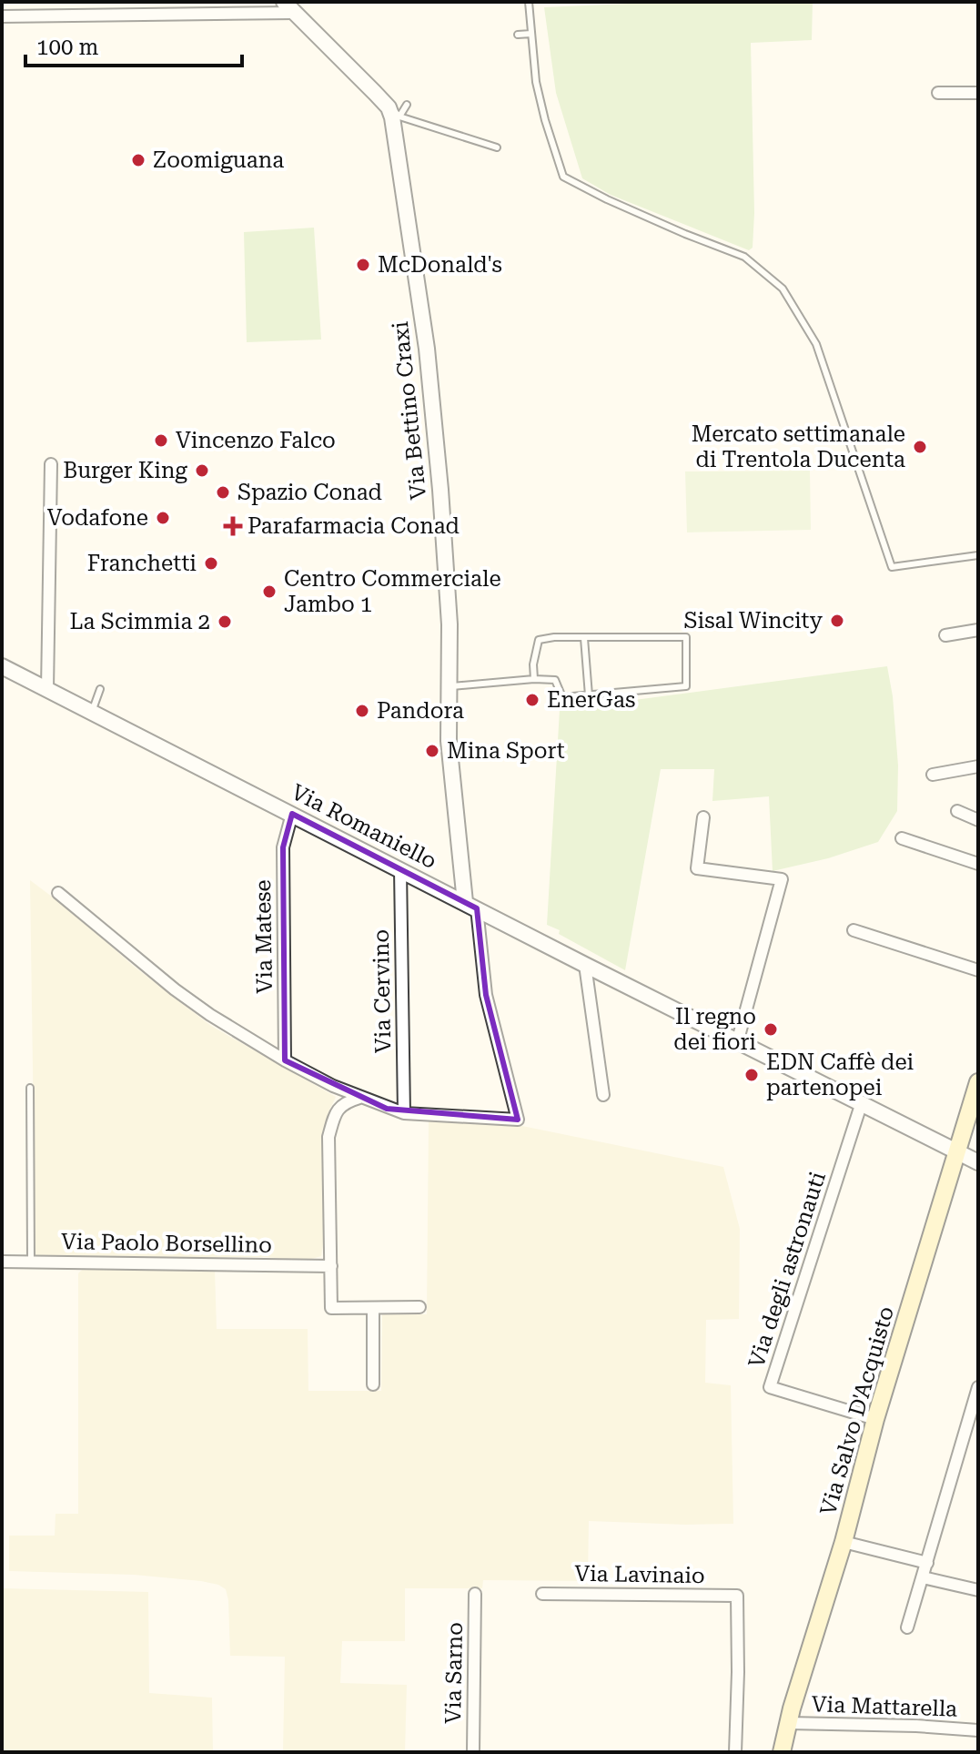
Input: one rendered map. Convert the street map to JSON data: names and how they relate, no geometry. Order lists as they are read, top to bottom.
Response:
{
  "streets": {
    "main road": ["Via Salvo D'Acquisto"],
    "street": [
      "Via Bettino Craxi",
      "Via Romaniello",
      "Via Matese",
      "Via Cervino",
      "Via Paolo Borsellino",
      "Via degli astronauti",
      "Via Lavinaio",
      "Via Sarno",
      "Via Mattarella"
    ]
  },
  "crossings": [
    ["Via Bettino Craxi", "Via Romaniello"],
    ["Via Romaniello", "Via Matese"],
    ["Via Romaniello", "Via Cervino"],
    ["Via Romaniello", "Via degli astronauti"],
    ["Via Romaniello", "Via Salvo D'Acquisto"],
    ["Via degli astronauti", "Via Salvo D'Acquisto"],
    ["Via Salvo D'Acquisto", "Via Mattarella"]
  ],
  "places": {
    "other": [
      "Zoomiguana",
      "McDonald's",
      "Vincenzo Falco",
      "Mercato settimanale di Trentola Ducenta",
      "Burger King",
      "Spazio Conad",
      "Vodafone",
      "Franchetti",
      "Centro Commerciale Jambo 1",
      "Sisal Wincity",
      "La Scimmia 2",
      "EnerGas",
      "Pandora",
      "Mina Sport",
      "Il regno dei fiori",
      "EDN Caffè dei partenopei"
    ],
    "health": ["Parafarmacia Conad"]
  },
  "scale_bar": "100 m"
}
